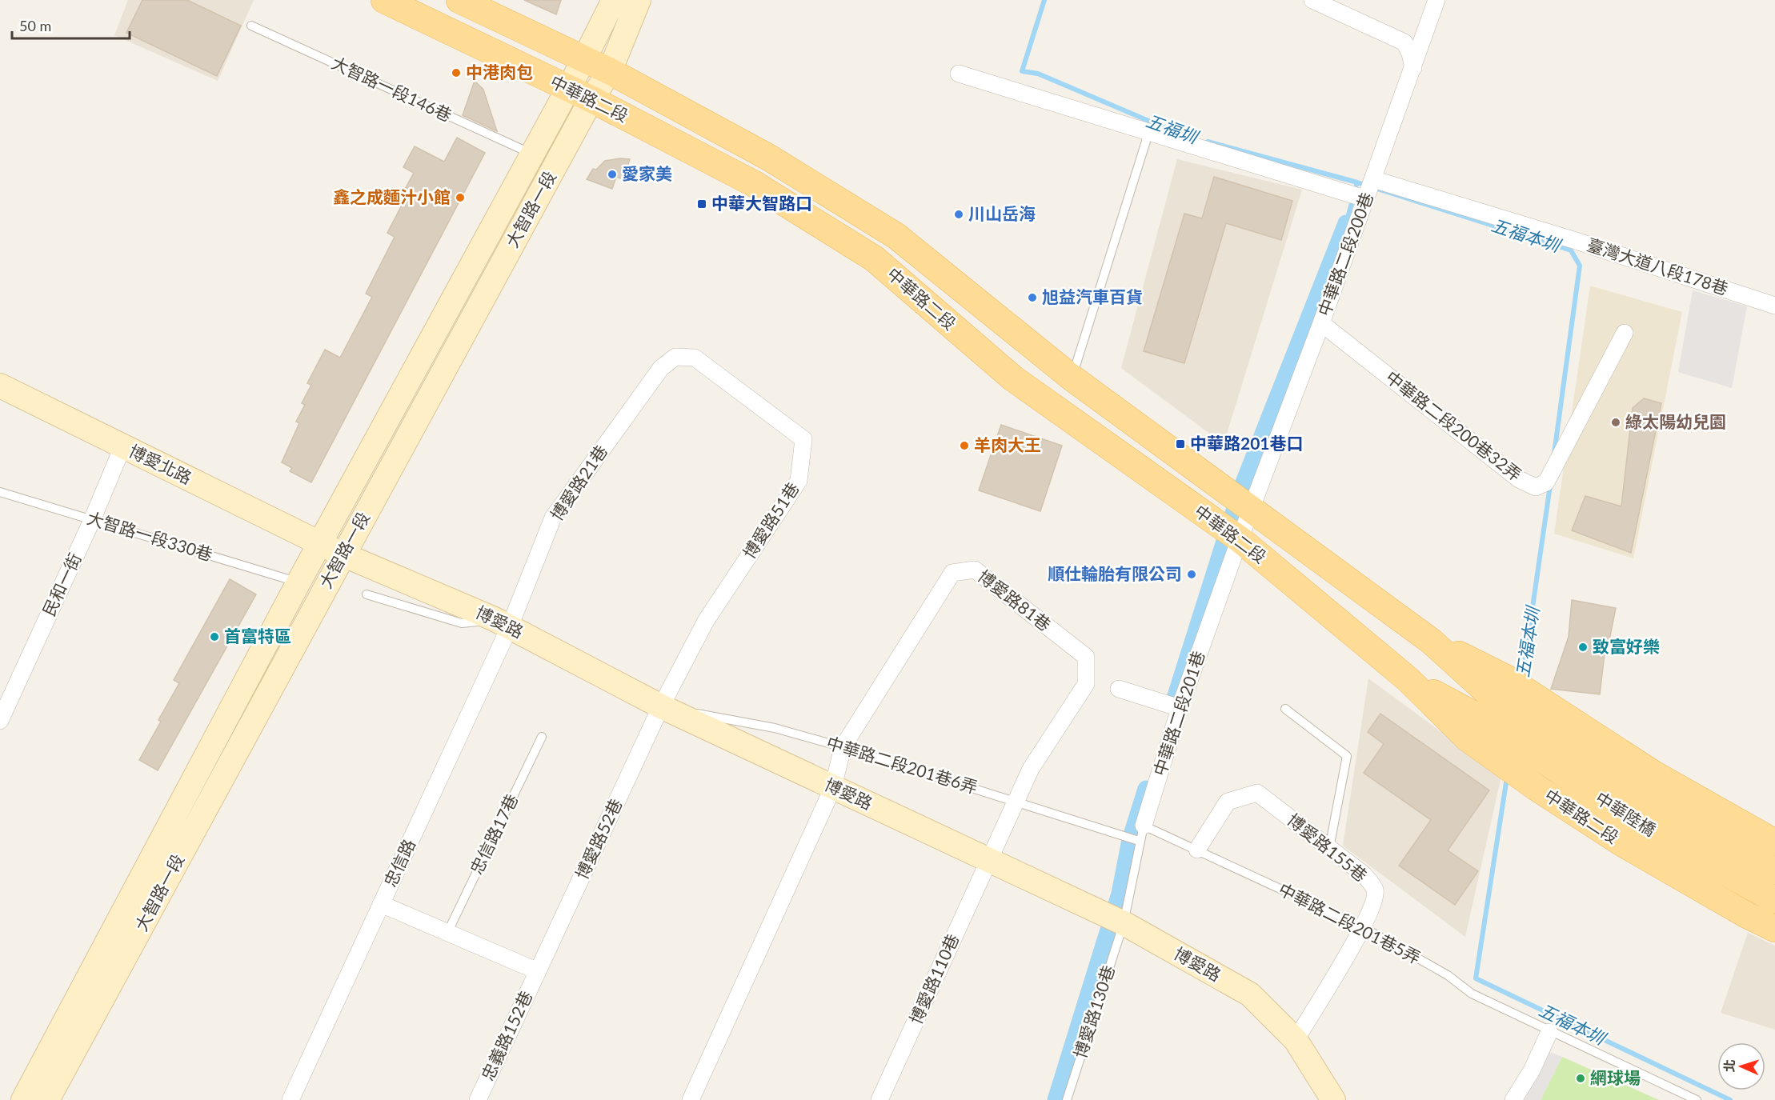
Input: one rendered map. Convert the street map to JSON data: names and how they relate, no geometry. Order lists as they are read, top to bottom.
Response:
{
  "streets": {
    "main road": ["中華路二段", "中華陸橋"],
    "street": [
      "大智路一段",
      "中華路二段200巷",
      "臺灣大道八段178巷",
      "中華路二段200巷32弄",
      "博愛北路",
      "博愛路21巷",
      "博愛路51巷",
      "民和一街",
      "博愛路81巷",
      "博愛路",
      "中華路二段201巷",
      "博愛路52巷",
      "博愛路155巷",
      "忠信路",
      "博愛路110巷",
      "忠義路152巷"
    ],
    "lane": [
      "大智路一段146巷",
      "大智路一段330巷",
      "中華路二段201巷6弄",
      "忠信路17巷",
      "中華路二段201巷5弄",
      "博愛路130巷"
    ]
  },
  "crossings": [
    ["大智路一段146巷", "大智路一段"],
    ["中華路二段", "大智路一段"],
    ["中華路二段", "中華路二段200巷"],
    ["中華路二段", "中華路二段201巷"],
    ["中華路二段", "中華陸橋"],
    ["大智路一段", "博愛北路"],
    ["大智路一段", "大智路一段330巷"],
    ["大智路一段", "博愛路"],
    ["中華路二段200巷", "臺灣大道八段178巷"],
    ["中華路二段200巷", "中華路二段200巷32弄"],
    ["中華路二段200巷", "中華路二段201巷"],
    ["博愛北路", "民和一街"],
    ["博愛北路", "博愛路"],
    ["博愛路21巷", "博愛路51巷"],
    ["博愛路21巷", "博愛路"],
    ["博愛路21巷", "忠信路"],
    ["博愛路51巷", "博愛路"],
    ["博愛路51巷", "中華路二段201巷6弄"],
    ["博愛路51巷", "博愛路52巷"],
    ["大智路一段330巷", "民和一街"],
    ["博愛路81巷", "博愛路"],
    ["博愛路81巷", "中華路二段201巷6弄"],
    ["博愛路81巷", "博愛路110巷"],
    ["博愛路", "中華路二段201巷"],
    ["博愛路", "中華路二段201巷6弄"],
    ["博愛路", "博愛路52巷"],
    ["博愛路", "博愛路155巷"],
    ["博愛路", "忠信路"],
    ["博愛路", "博愛路110巷"],
    ["博愛路", "博愛路130巷"],
    ["中華路二段201巷", "中華路二段201巷6弄"],
    ["中華路二段201巷", "中華路二段201巷5弄"],
    ["中華路二段201巷", "博愛路130巷"],
    ["中華路二段201巷6弄", "博愛路52巷"],
    ["中華路二段201巷6弄", "中華路二段201巷5弄"],
    ["博愛路52巷", "忠義路152巷"],
    ["博愛路155巷", "中華路二段201巷5弄"]
  ],
  "water": ["五福圳", "五福本圳"],
  "places": {
    "other": [
      "中港肉包",
      "愛家美",
      "鑫之成麵汁小館",
      "川山岳海",
      "旭益汽車百貨",
      "綠太陽幼兒園",
      "羊肉大王",
      "順仕輪胎有限公司",
      "首富特區",
      "致富好樂",
      "網球場"
    ],
    "transit": ["中華大智路口", "中華路201巷口"]
  },
  "scale_bar": "50 m",
  "north": "left"
}
